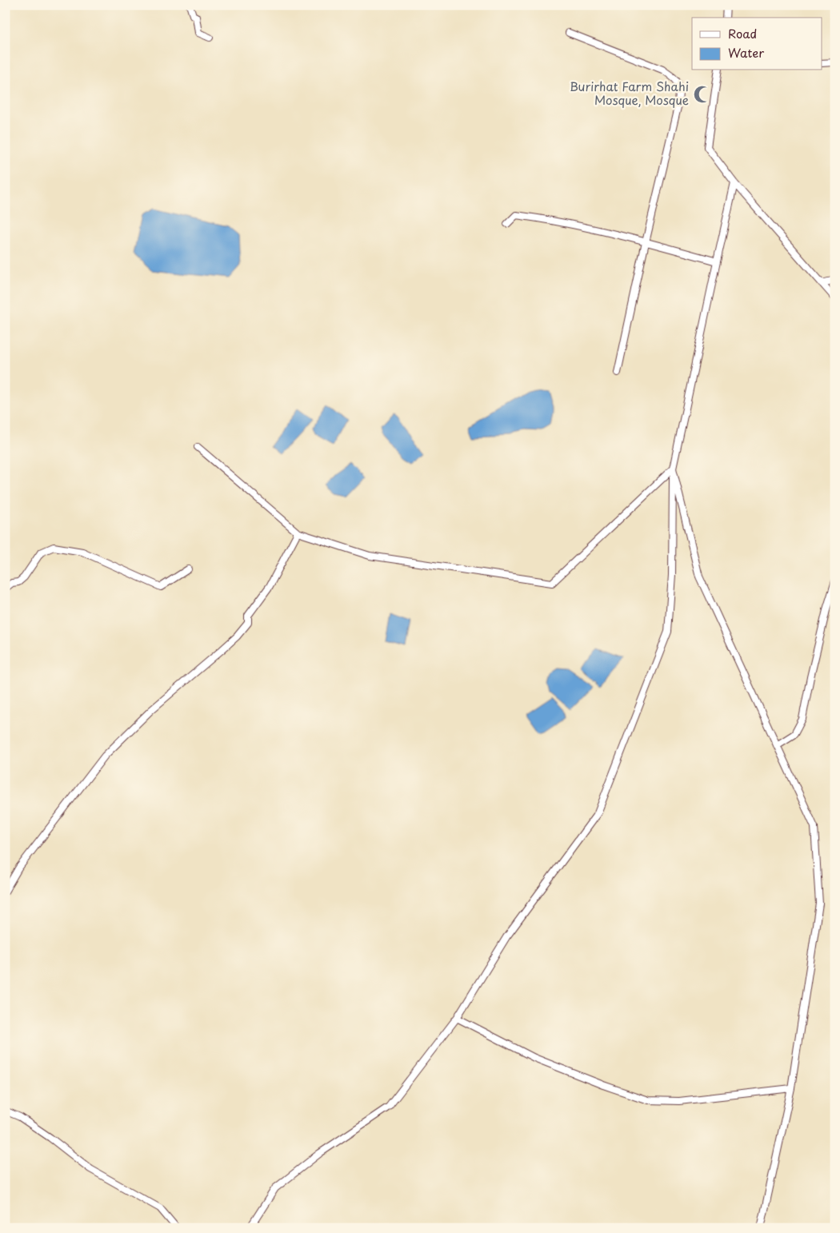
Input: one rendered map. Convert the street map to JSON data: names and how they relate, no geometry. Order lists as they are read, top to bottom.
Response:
{
  "places": {
    "mosque": ["Burirhat Farm Shahi Mosque, Mosque"]
  },
  "legend": ["Road", "Water"]
}
